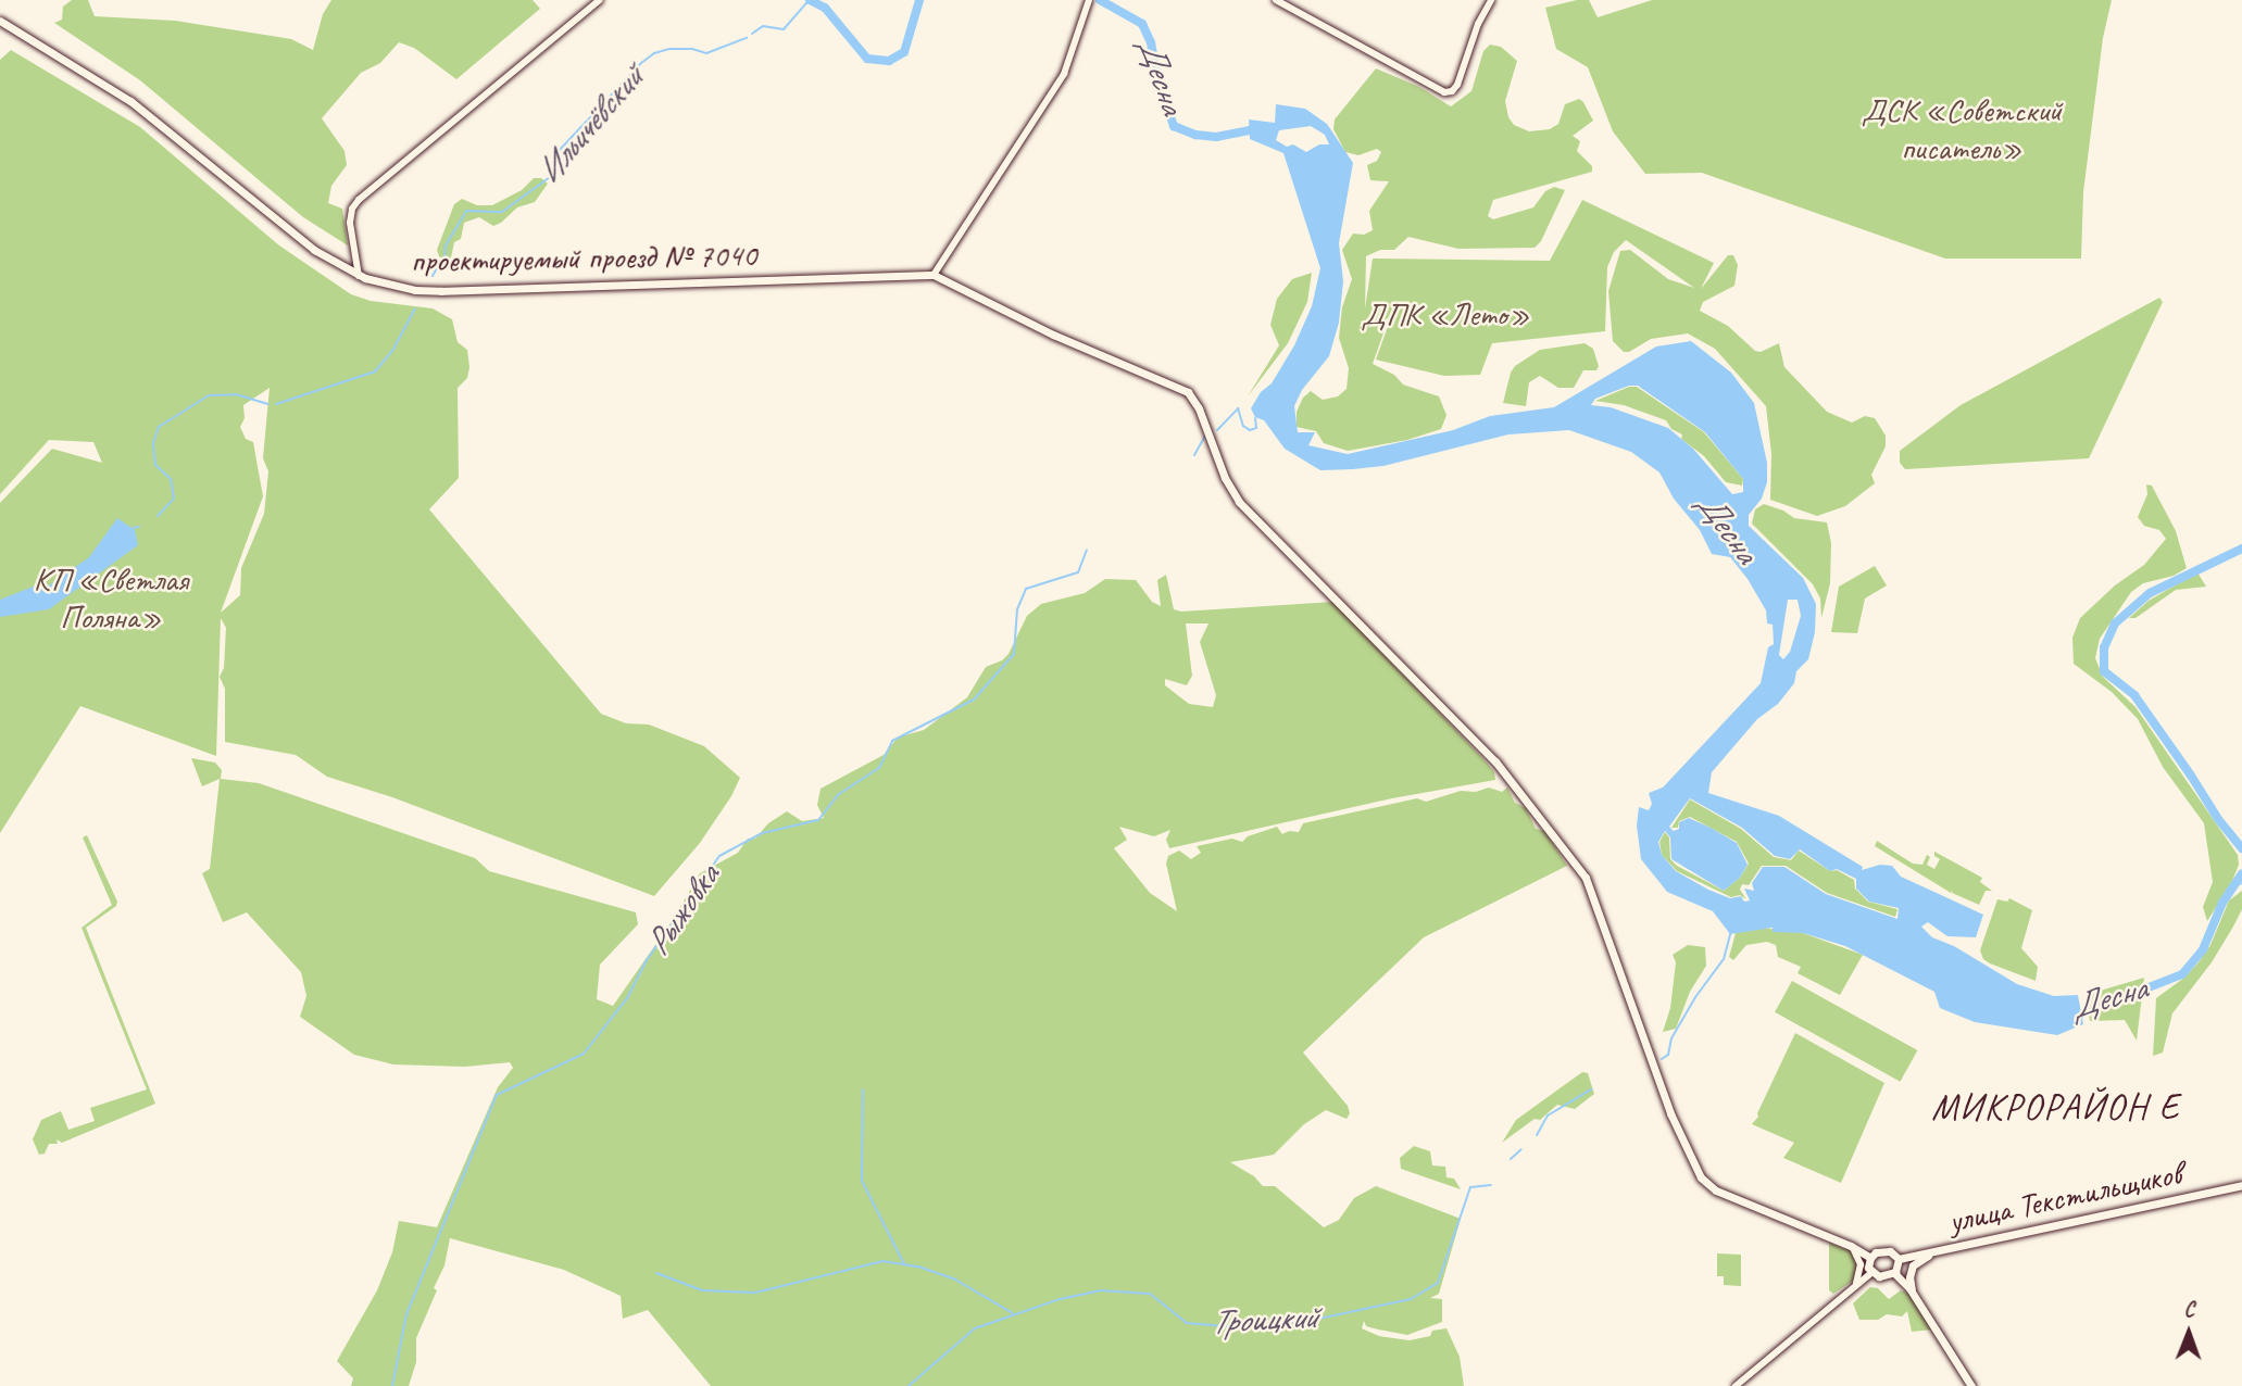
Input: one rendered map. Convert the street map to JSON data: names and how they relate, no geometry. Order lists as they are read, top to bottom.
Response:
{
  "streets": {
    "main road": ["проектируемый проезд № 7040", "улица Текстильщиков"]
  },
  "districts": ["МИКРОРАЙОН Е"],
  "water": [
    "Десна",
    "Ильичёвский",
    "Рыжовка",
    "Троицкий"
  ],
  "parks": ["ДСК «Советский писатель»", "ДПК «Лето»", "КП «Светлая Поляна»"],
  "north": "top"
}
